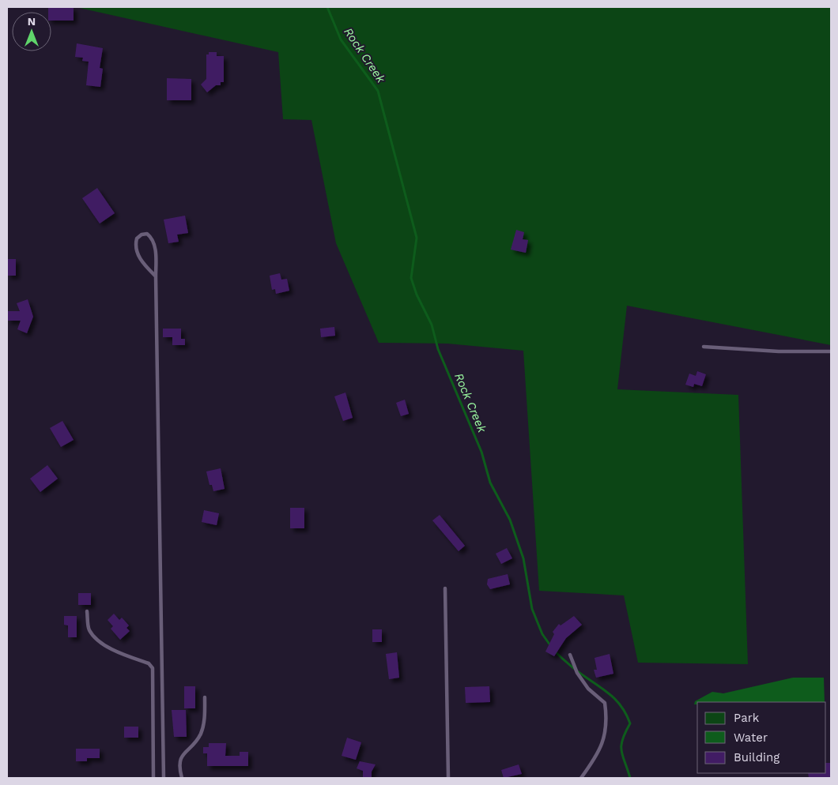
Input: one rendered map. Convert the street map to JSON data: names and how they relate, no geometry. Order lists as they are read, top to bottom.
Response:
{
  "water": ["Rock Creek"],
  "legend": ["Park", "Water", "Building"],
  "north": "top"
}
